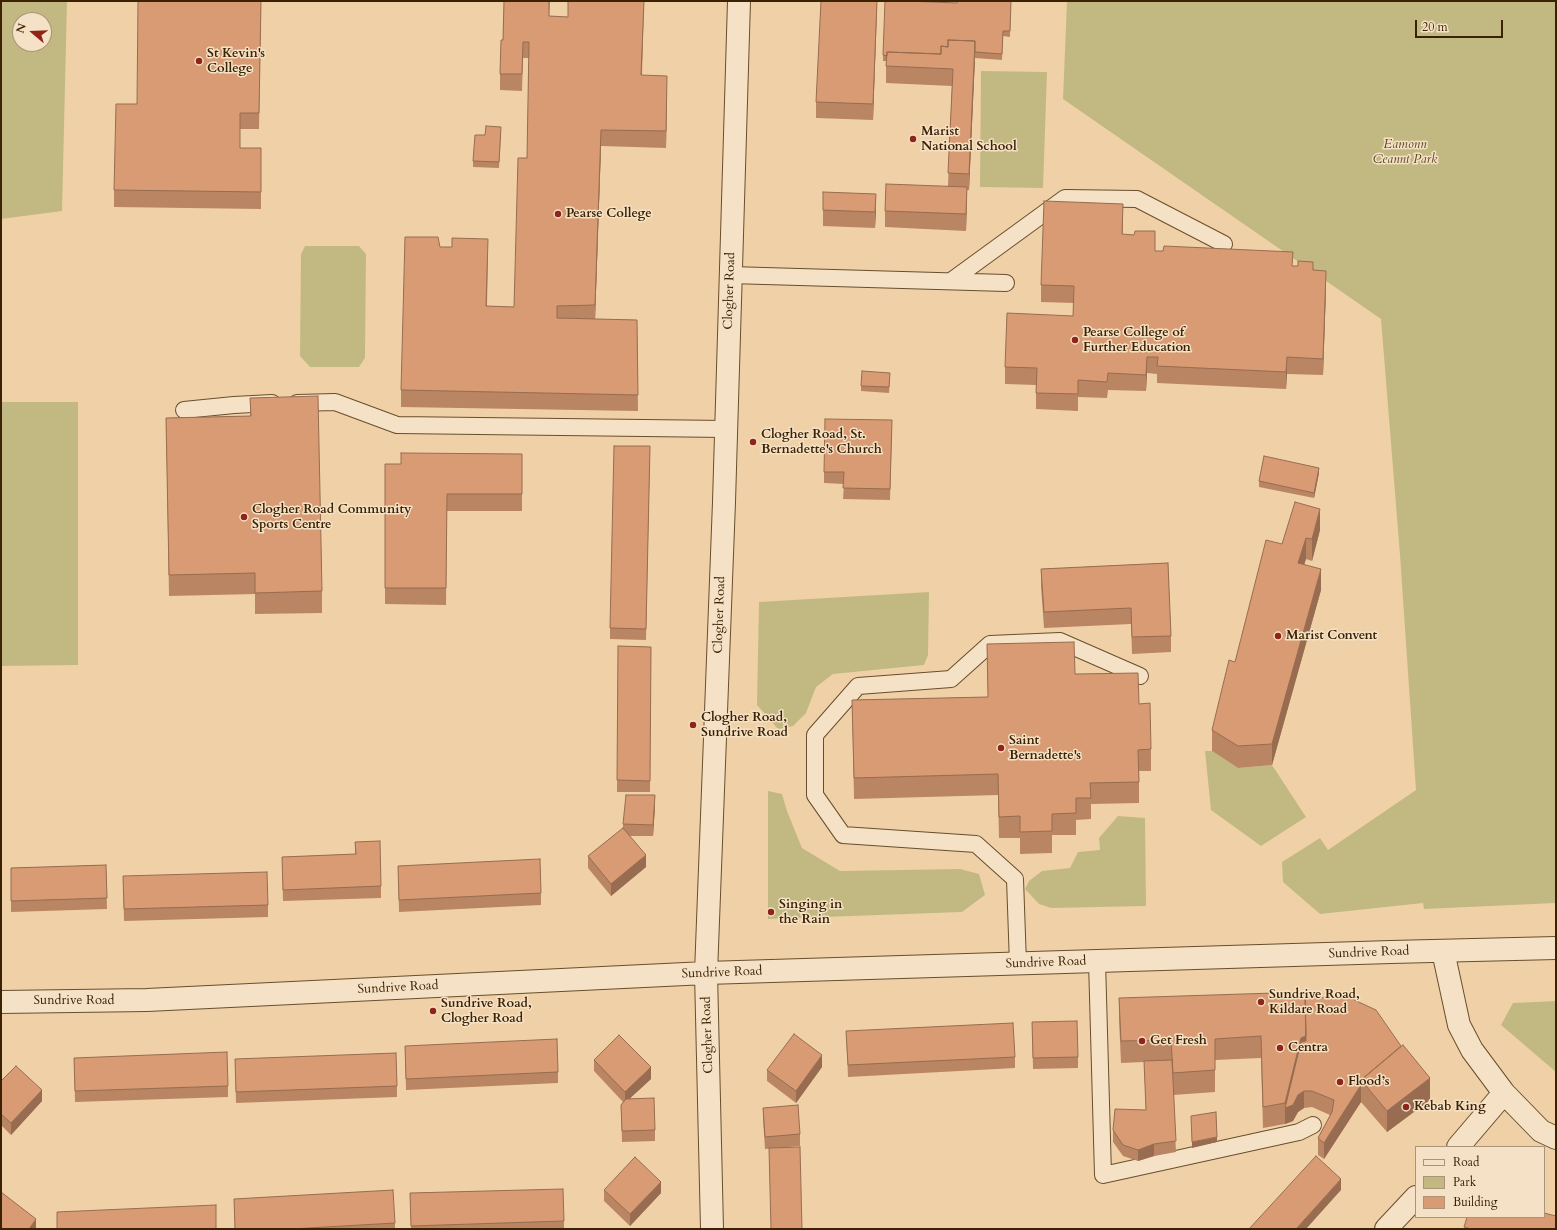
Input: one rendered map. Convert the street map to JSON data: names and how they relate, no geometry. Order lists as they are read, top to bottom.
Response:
{
  "streets": {
    "street": ["Clogher Road", "Sundrive Road"]
  },
  "crossings": [
    ["Clogher Road", "Sundrive Road"]
  ],
  "parks": ["Eamonn Ceannt Park"],
  "places": [
    "St Kevin's College",
    "Marist National School",
    "Pearse College",
    "Pearse College of Further Education",
    "Clogher Road, St. Bernadette's Church",
    "Clogher Road Community Sports Centre",
    "Marist Convent",
    "Clogher Road, Sundrive Road",
    "Saint Bernadette's",
    "Singing in the Rain",
    "Sundrive Road, Kildare Road",
    "Sundrive Road, Clogher Road",
    "Get Fresh",
    "Centra",
    "Flood’s",
    "Kebab King"
  ],
  "legend": ["Road", "Park", "Building"],
  "scale_bar": "20 m",
  "north": "left"
}
